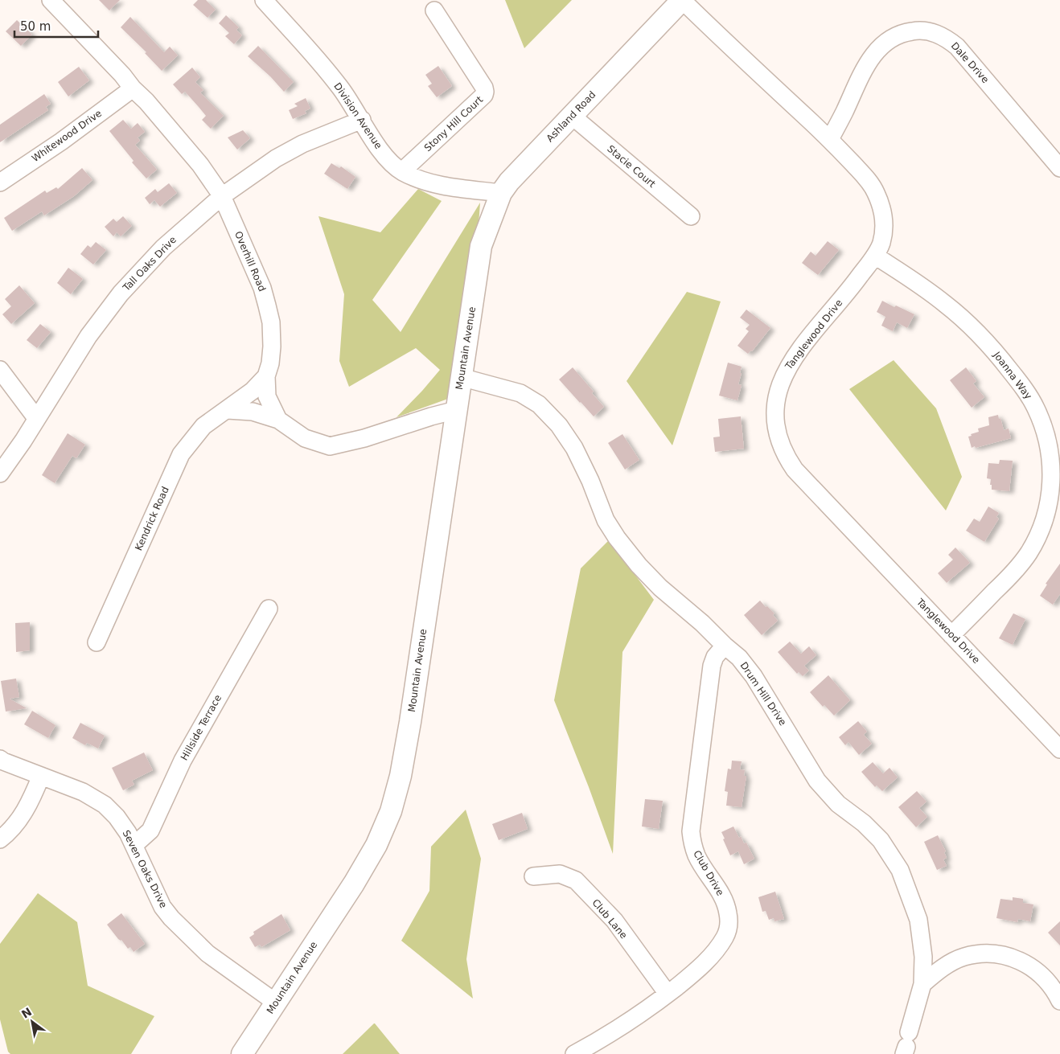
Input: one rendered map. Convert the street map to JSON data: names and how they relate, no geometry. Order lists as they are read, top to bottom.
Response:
{
  "streets": {
    "main road": ["Ashland Road", "Mountain Avenue"],
    "street": [
      "Dale Drive",
      "Division Avenue",
      "Stony Hill Court",
      "Whitewood Drive",
      "Stacie Court",
      "Overhill Road",
      "Tall Oaks Drive",
      "Tanglewood Drive",
      "Joanna Way",
      "Kendrick Road",
      "Drum Hill Drive",
      "Hillside Terrace",
      "Seven Oaks Drive",
      "Club Drive",
      "Club Lane"
    ]
  },
  "crossings": [
    ["Dale Drive", "Tanglewood Drive"],
    ["Division Avenue", "Ashland Road"],
    ["Division Avenue", "Stony Hill Court"],
    ["Division Avenue", "Tall Oaks Drive"],
    ["Ashland Road", "Stacie Court"],
    ["Ashland Road", "Tanglewood Drive"],
    ["Ashland Road", "Mountain Avenue"],
    ["Whitewood Drive", "Overhill Road"],
    ["Overhill Road", "Tall Oaks Drive"],
    ["Overhill Road", "Mountain Avenue"],
    ["Overhill Road", "Kendrick Road"],
    ["Tanglewood Drive", "Joanna Way"],
    ["Mountain Avenue", "Drum Hill Drive"],
    ["Mountain Avenue", "Seven Oaks Drive"],
    ["Drum Hill Drive", "Club Drive"],
    ["Hillside Terrace", "Seven Oaks Drive"],
    ["Club Drive", "Club Lane"]
  ],
  "scale_bar": "50 m",
  "north": "top left"
}
